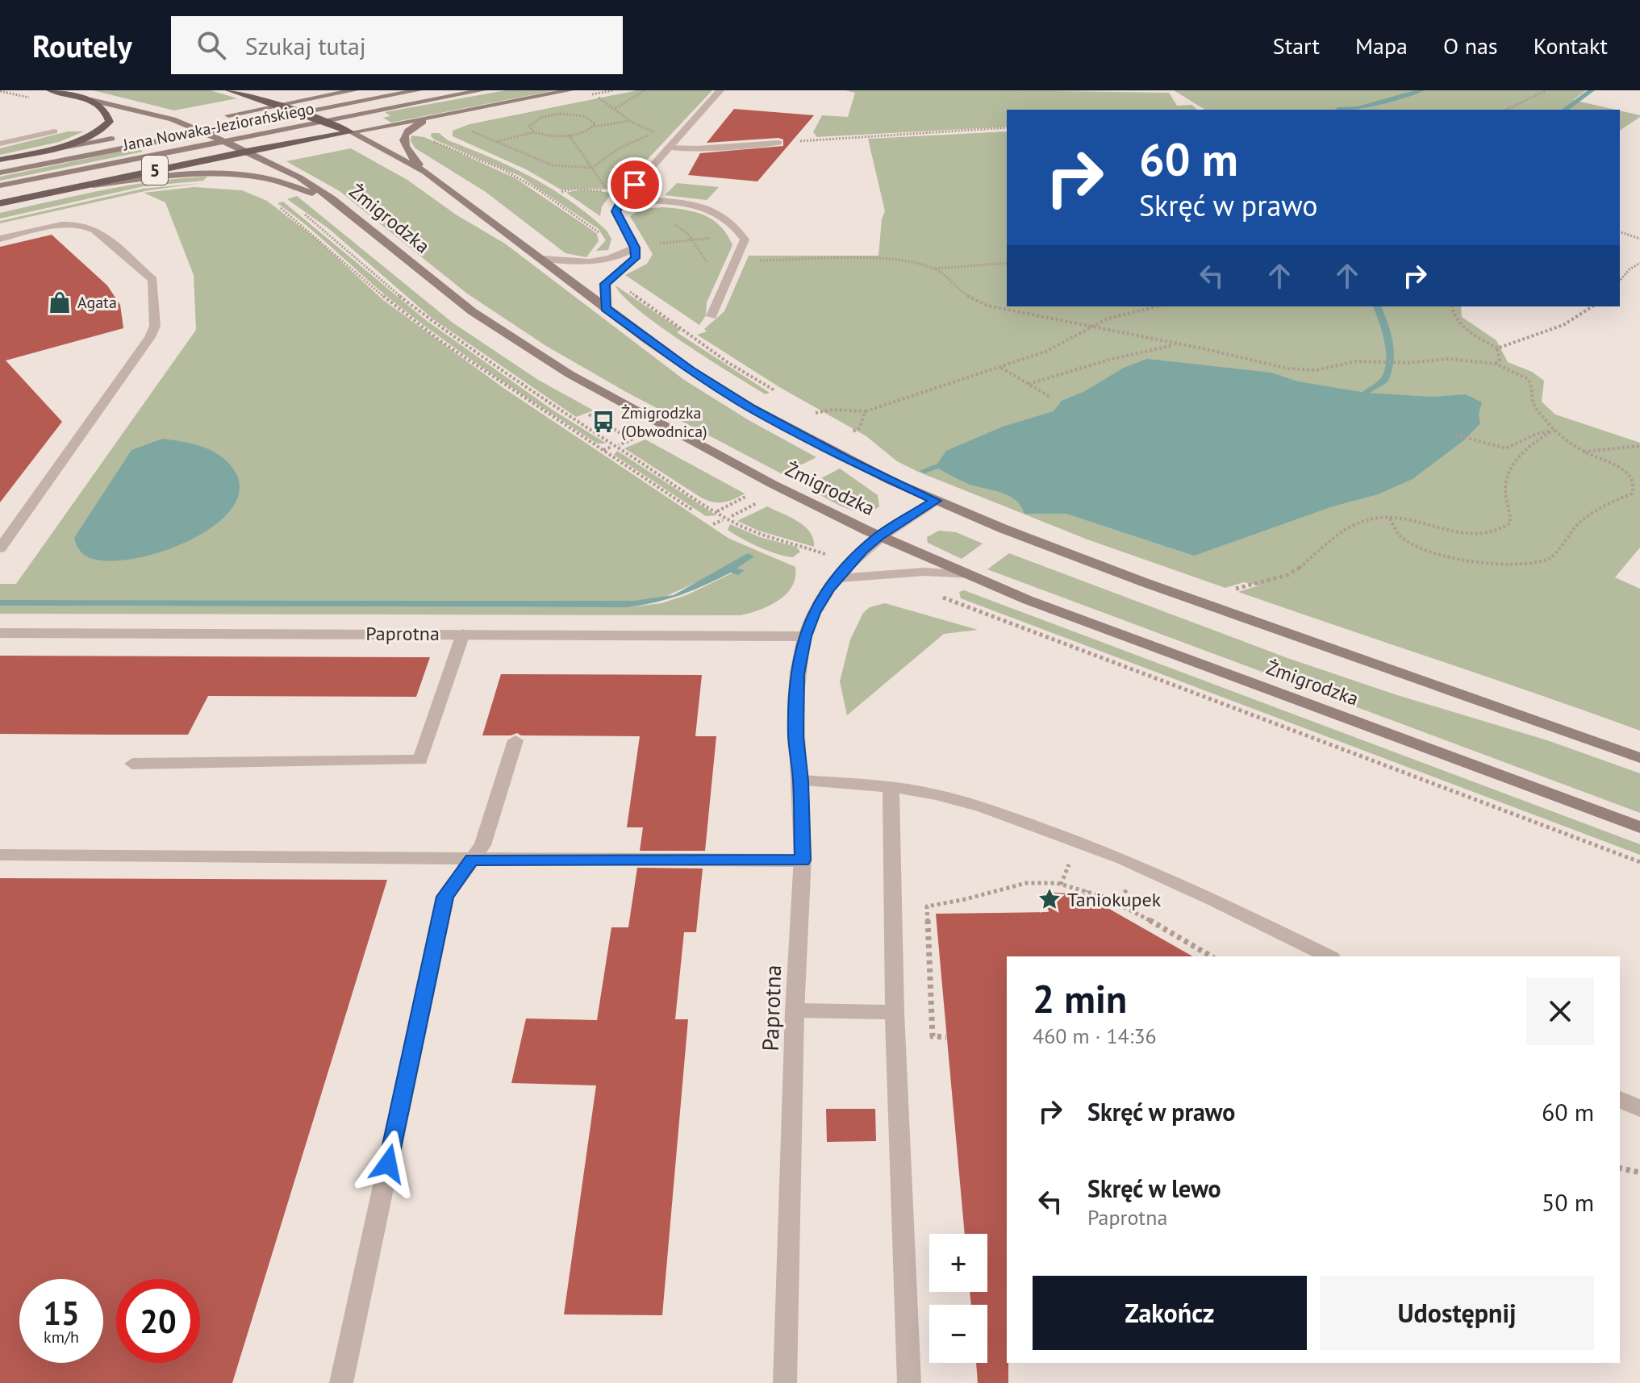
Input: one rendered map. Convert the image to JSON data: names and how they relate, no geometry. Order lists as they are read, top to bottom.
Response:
{
  "streets": {
    "main road": ["Jana Nowaka-Jeziorańskiego", "5", "Żmigrodzka"],
    "street": ["Paprotna"]
  },
  "crossings": [
    ["5", "Żmigrodzka"],
    ["Żmigrodzka", "Paprotna"]
  ],
  "places": {
    "shop": ["Agata"],
    "bus stop": ["Żmigrodzka (Obwodnica)"],
    "place": ["Taniokupek"]
  },
  "page": {
    "header": "Routely",
    "search": "Szukaj tutaj",
    "nav": [
      "Start",
      "Mapa",
      "O nas",
      "Kontakt"
    ],
    "turn": ["60 m", "Skręć w prawo"],
    "heading": ["2 min", "460 m · 14:36"],
    "list": [
      {
        "name": "Skręć w prawo",
        "value": "60 m"
      },
      {
        "name": "Skręć w lewo",
        "note": "Paprotna",
        "value": "50 m"
      }
    ],
    "map_buttons": ["+", "−"],
    "buttons": ["Zakończ", "Udostępnij"],
    "speed": "15 km/h",
    "limit": "20"
  }
}
